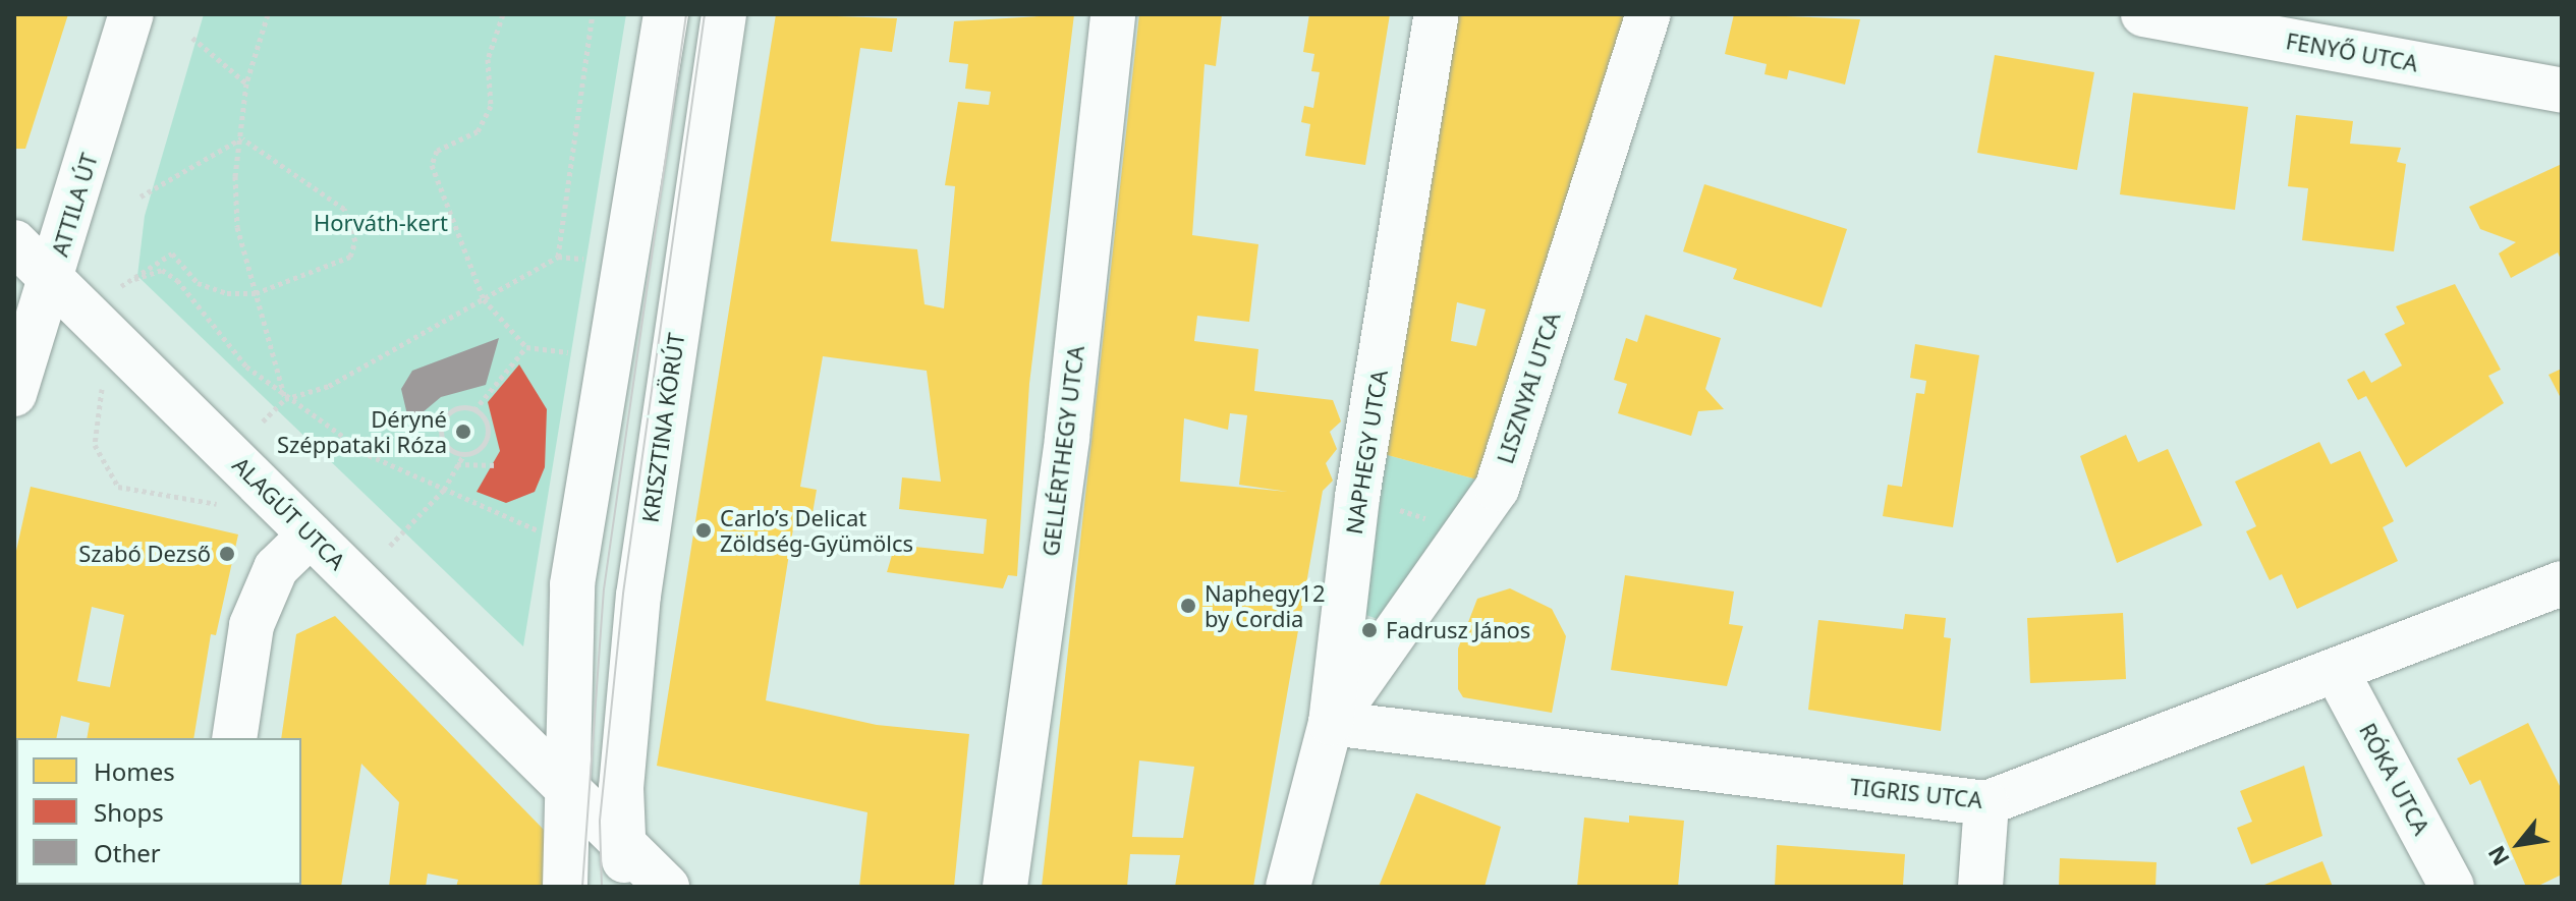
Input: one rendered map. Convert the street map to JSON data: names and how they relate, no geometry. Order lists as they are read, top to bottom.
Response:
{
  "streets": {
    "street": [
      "FENYŐ UTCA",
      "ATTILA ÚT",
      "LISZNYAI UTCA",
      "KRISZTINA KÖRÚT",
      "GELLÉRTHEGY UTCA",
      "NAPHEGY UTCA",
      "ALAGÚT UTCA",
      "RÓKA UTCA",
      "TIGRIS UTCA"
    ]
  },
  "crossings": [
    ["ATTILA ÚT", "ALAGÚT UTCA"],
    ["LISZNYAI UTCA", "NAPHEGY UTCA"],
    ["LISZNYAI UTCA", "TIGRIS UTCA"],
    ["KRISZTINA KÖRÚT", "ALAGÚT UTCA"],
    ["NAPHEGY UTCA", "TIGRIS UTCA"],
    ["RÓKA UTCA", "TIGRIS UTCA"]
  ],
  "parks": ["Horváth-kert"],
  "places": [
    "Déryné Széppataki Róza",
    "Carlo’s Delicat Zöldség-Gyümölcs",
    "Szabó Dezső",
    "Naphegy12 by Cordia",
    "Fadrusz János"
  ],
  "legend": ["Homes", "Shops", "Other"],
  "north": "bottom left"
}
